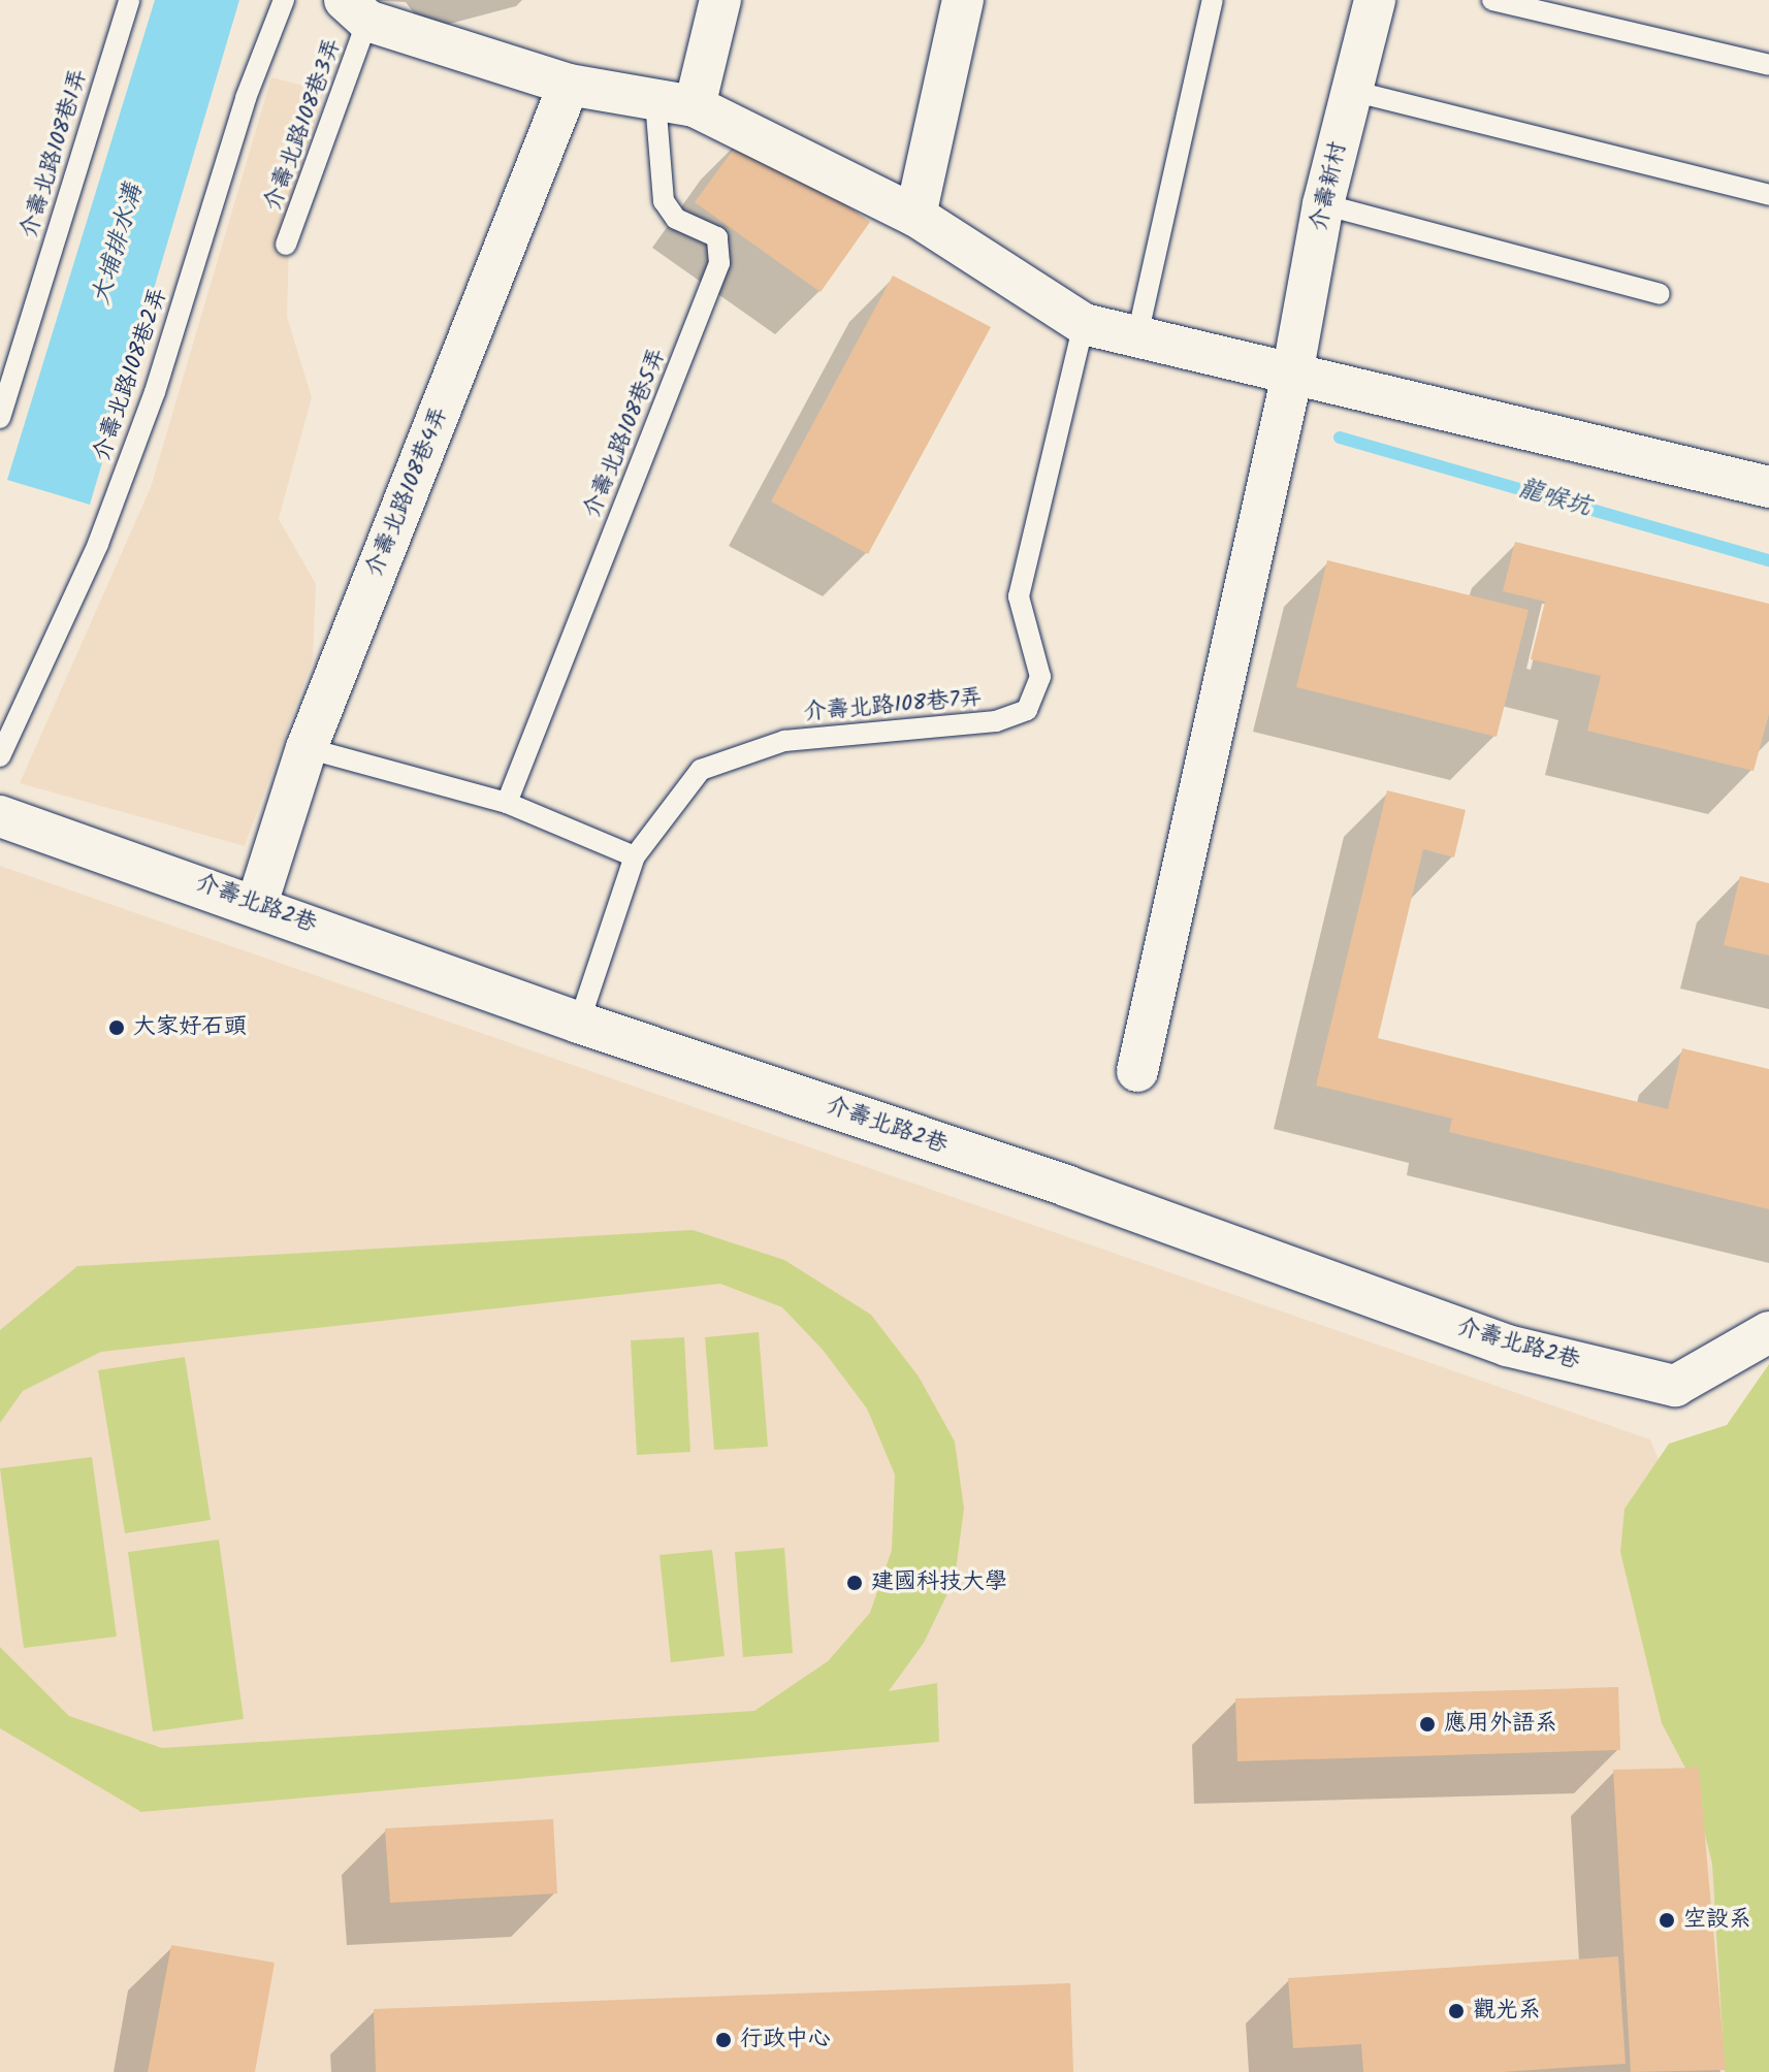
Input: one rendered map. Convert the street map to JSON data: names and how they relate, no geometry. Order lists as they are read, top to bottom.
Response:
{
  "streets": {
    "street": ["介壽新村", "介壽北路108巷4弄", "介壽北路2巷"],
    "lane": [
      "介壽北路108巷3弄",
      "介壽北路108巷1弄",
      "介壽北路108巷2弄",
      "介壽北路108巷5弄",
      "介壽北路108巷7弄"
    ]
  },
  "crossings": [
    ["介壽北路108巷4弄", "介壽北路2巷"],
    ["介壽北路108巷7弄", "介壽北路2巷"]
  ],
  "water": ["大埔排水溝", "龍喉坑"],
  "places": [
    "大家好石頭",
    "建國科技大學",
    "應用外語系",
    "空設系",
    "觀光系",
    "行政中心"
  ]
}
